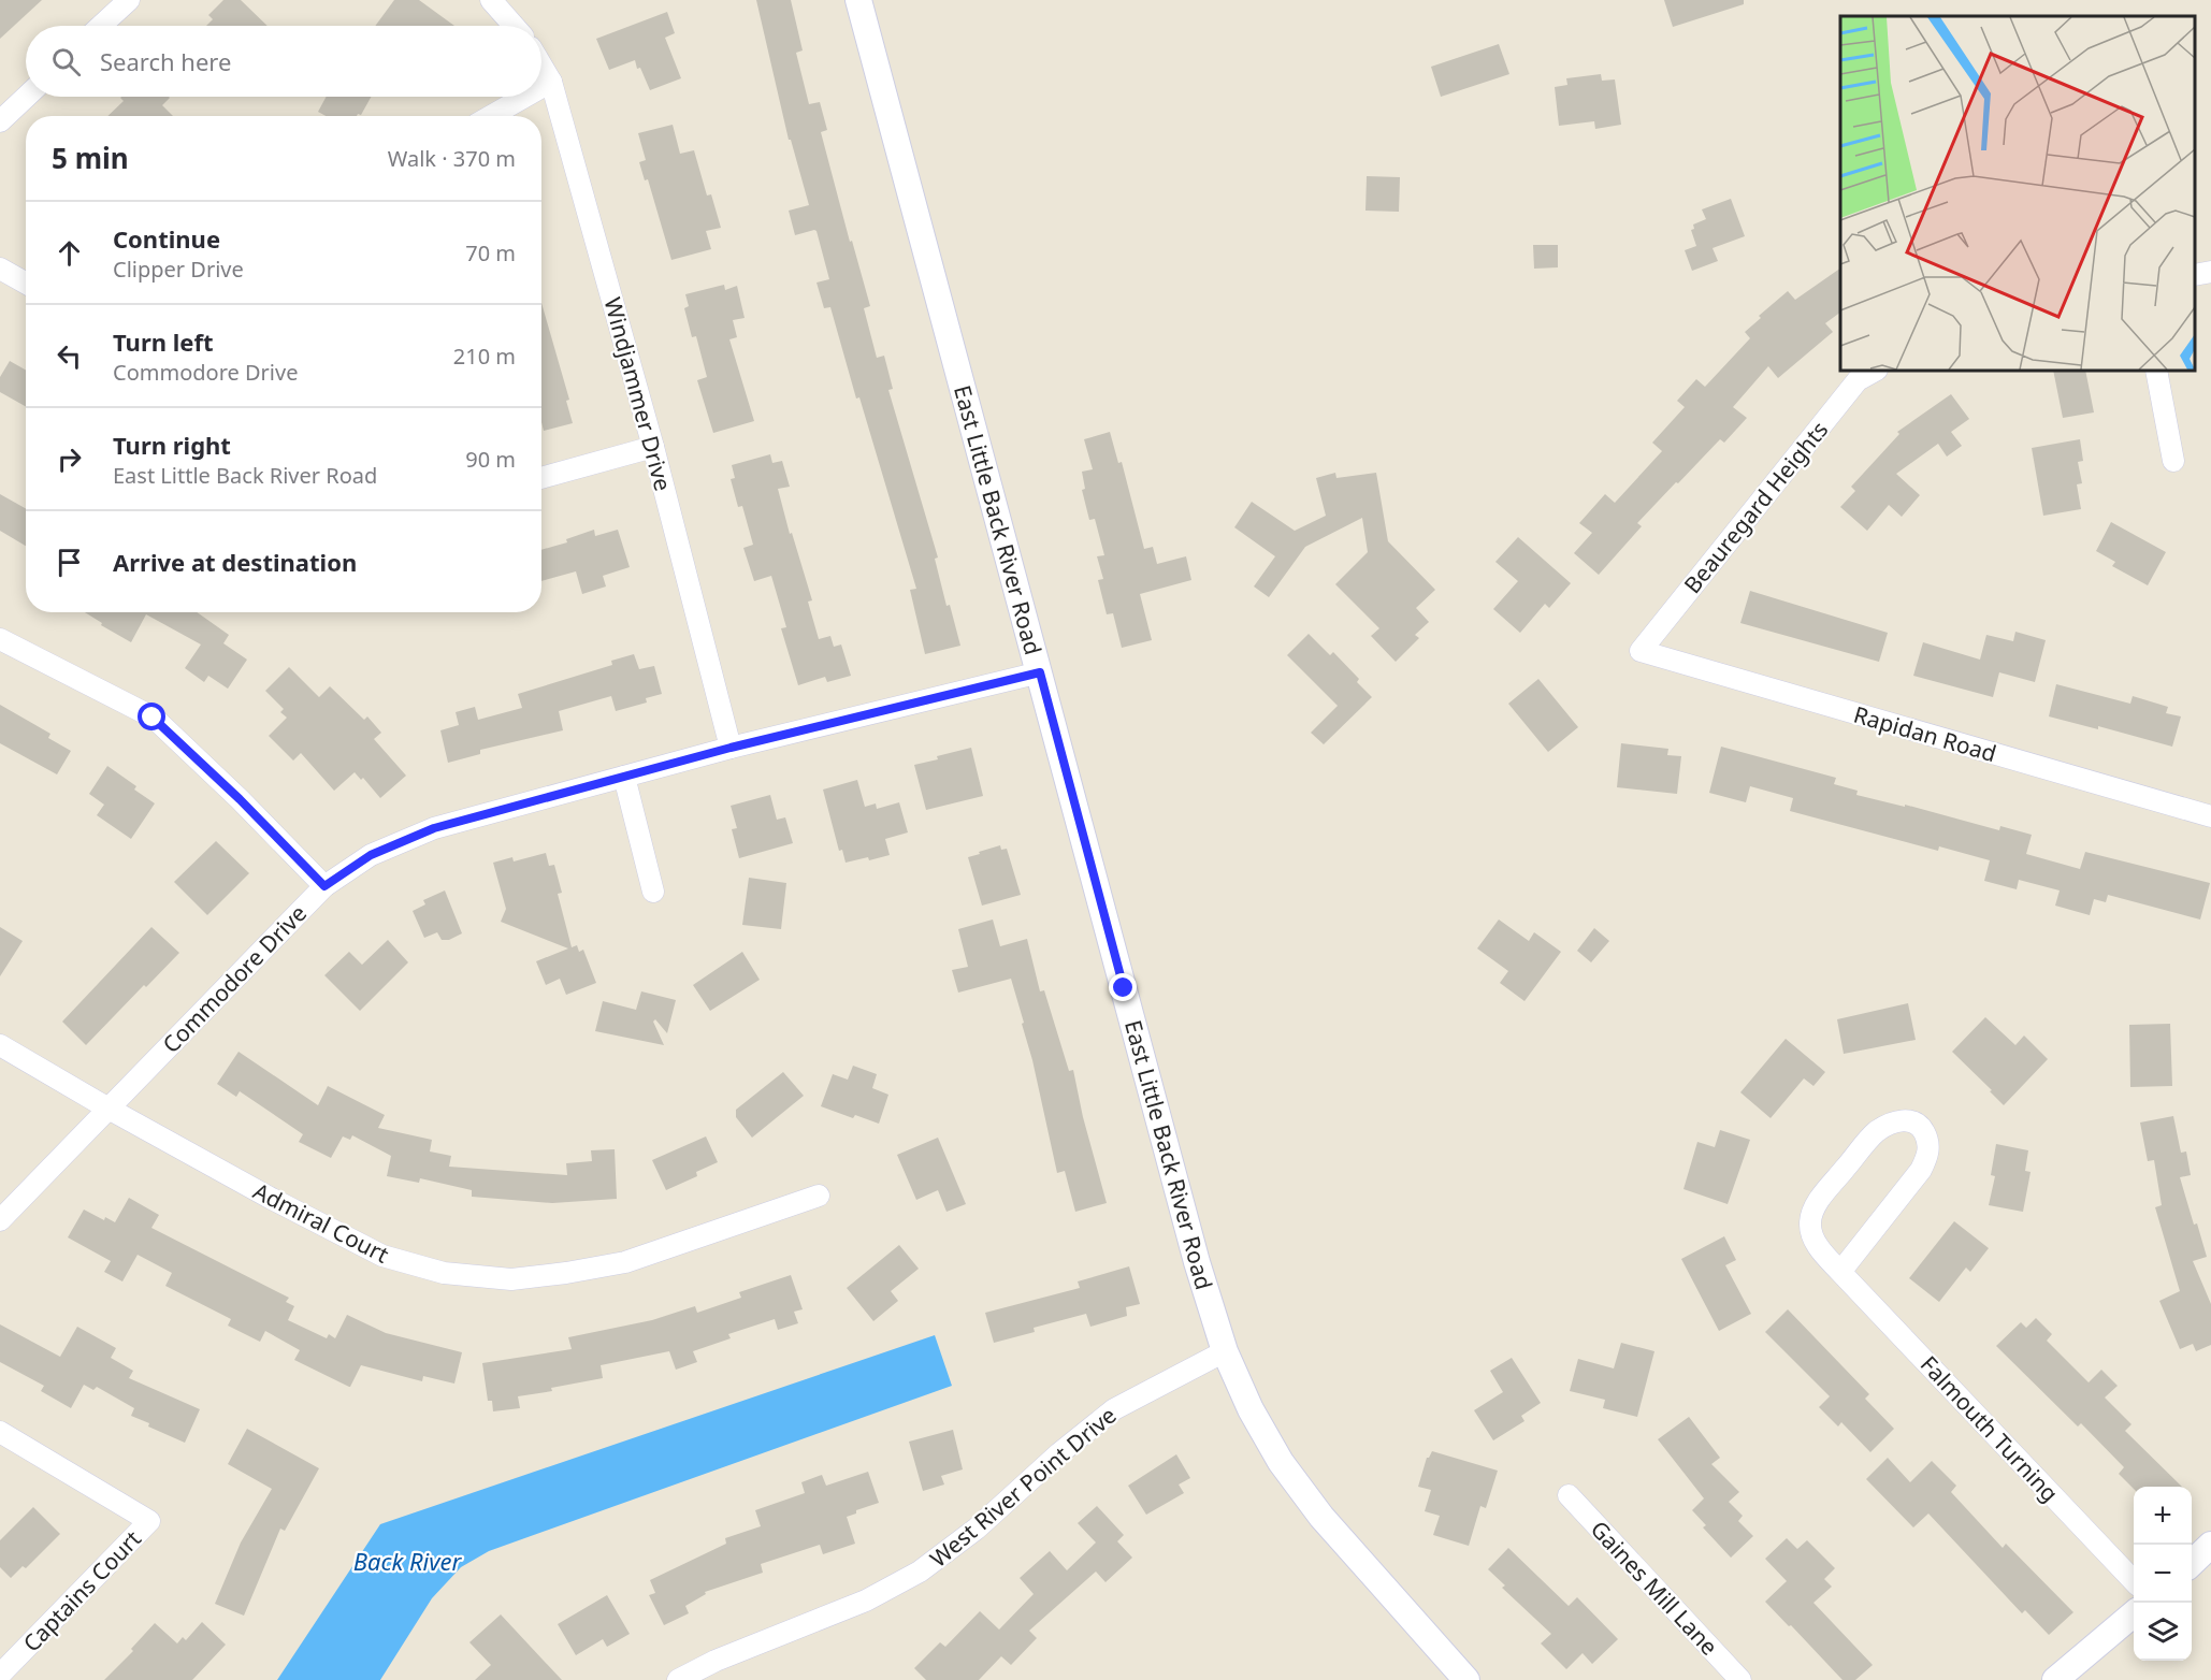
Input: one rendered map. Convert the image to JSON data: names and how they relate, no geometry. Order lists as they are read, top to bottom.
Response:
{
  "streets": {
    "street": [
      "Windjammer Drive",
      "Beauregard Heights",
      "East Little Back River Road",
      "Rapidan Road",
      "Commodore Drive",
      "Admiral Court",
      "Falmouth Turning",
      "West River Point Drive",
      "Gaines Mill Lane",
      "Captains Court"
    ]
  },
  "crossings": [
    ["Windjammer Drive", "Commodore Drive"],
    ["Beauregard Heights", "Rapidan Road"],
    ["East Little Back River Road", "Commodore Drive"],
    ["East Little Back River Road", "West River Point Drive"],
    ["Commodore Drive", "Admiral Court"]
  ],
  "water": ["Back River"],
  "page": {
    "search": "Search here",
    "heading": ["5 min", "Walk · 370 m"],
    "list": [
      ["Continue", "Clipper Drive", "70 m"],
      ["Turn left", "Commodore Drive", "210 m"],
      ["Turn right", "East Little Back River Road", "90 m"],
      "Arrive at destination"
    ],
    "map_buttons": ["+", "−"]
  }
}
